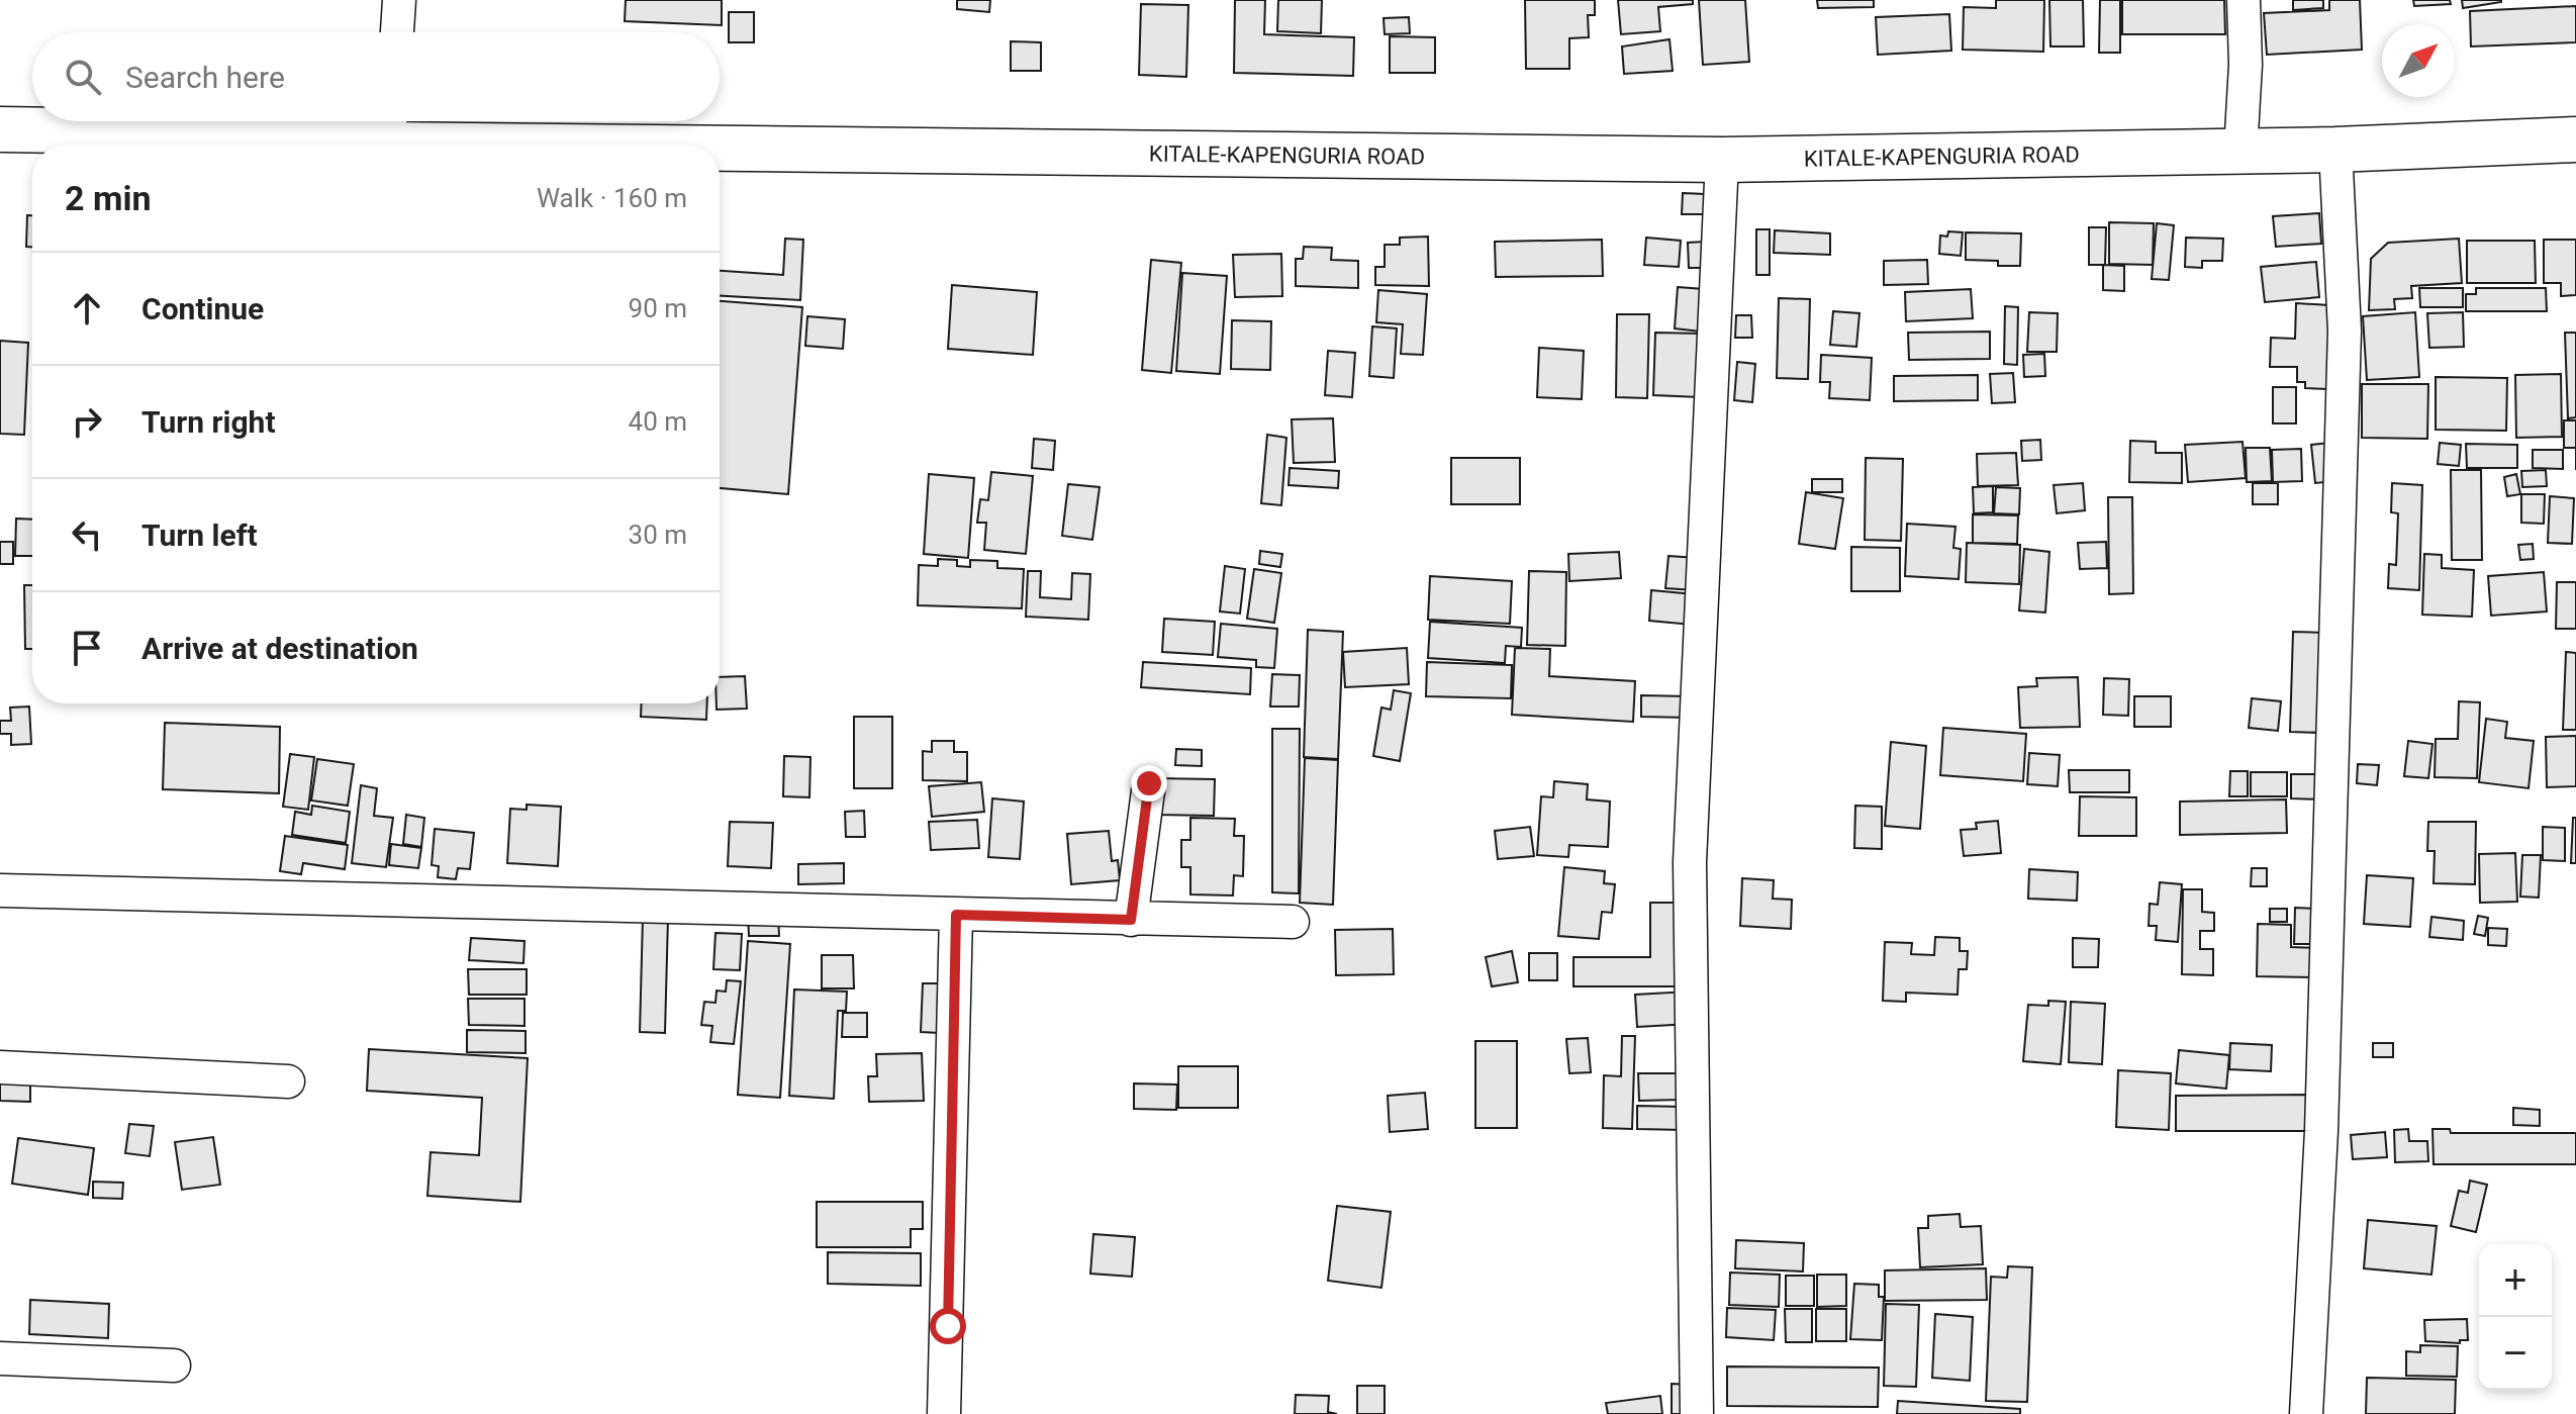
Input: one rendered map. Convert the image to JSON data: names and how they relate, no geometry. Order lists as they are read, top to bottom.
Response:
{
  "streets": {
    "highway": ["KITALE-KAPENGURIA ROAD"]
  },
  "north": "top right",
  "page": {
    "search": "Search here",
    "heading": ["2 min", "Walk · 160 m"],
    "list": [
      ["Continue", "90 m"],
      ["Turn right", "40 m"],
      ["Turn left", "30 m"],
      "Arrive at destination"
    ],
    "map_buttons": ["+", "−"]
  }
}
